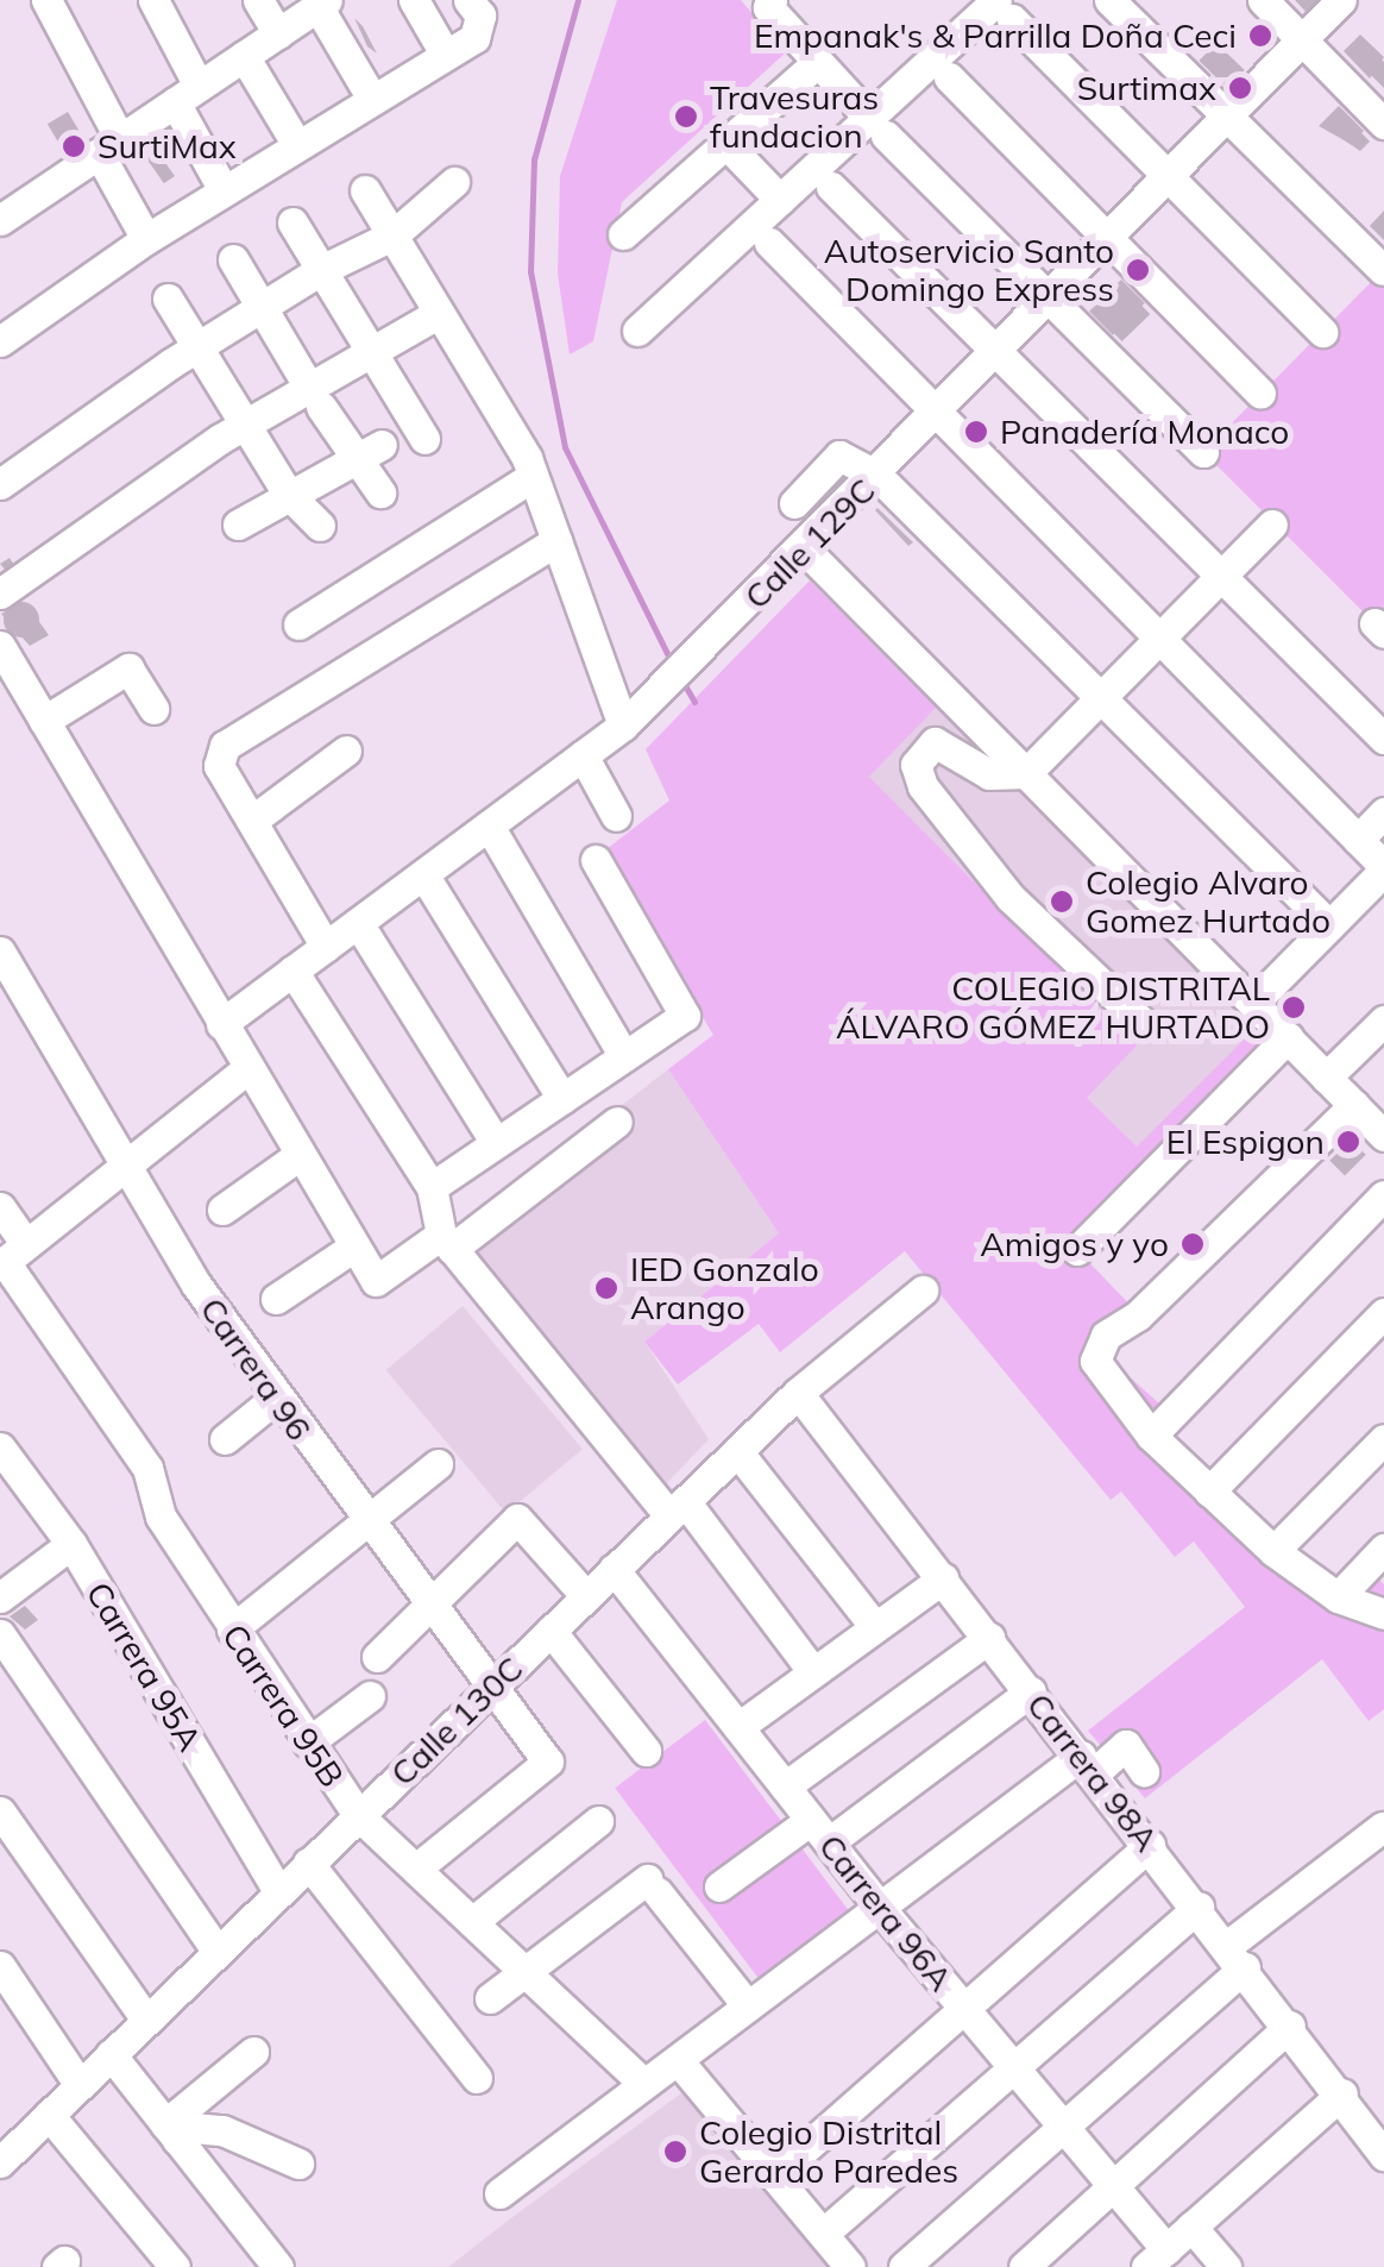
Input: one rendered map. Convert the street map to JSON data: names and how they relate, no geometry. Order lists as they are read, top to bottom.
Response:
{
  "streets": {
    "street": [
      "Calle 129C",
      "Carrera 96",
      "Carrera 95A",
      "Carrera 95B",
      "Calle 130C",
      "Carrera 98A",
      "Carrera 96A"
    ]
  },
  "crossings": [
    ["Carrera 96", "Carrera 95B"],
    ["Carrera 96", "Calle 130C"],
    ["Carrera 95A", "Calle 130C"],
    ["Carrera 95B", "Calle 130C"],
    ["Calle 130C", "Carrera 98A"],
    ["Calle 130C", "Carrera 96A"]
  ],
  "places": [
    "Empanak's & Parrilla Doña Ceci",
    "Surtimax",
    "Travesuras fundacion",
    "SurtiMax",
    "Autoservicio Santo Domingo Express",
    "Panadería Monaco",
    "Colegio Alvaro Gomez Hurtado",
    "COLEGIO DISTRITAL ÁLVARO GÓMEZ HURTADO",
    "El Espigon",
    "Amigos y yo",
    "IED Gonzalo Arango",
    "Colegio Distrital Gerardo Paredes"
  ]
}
